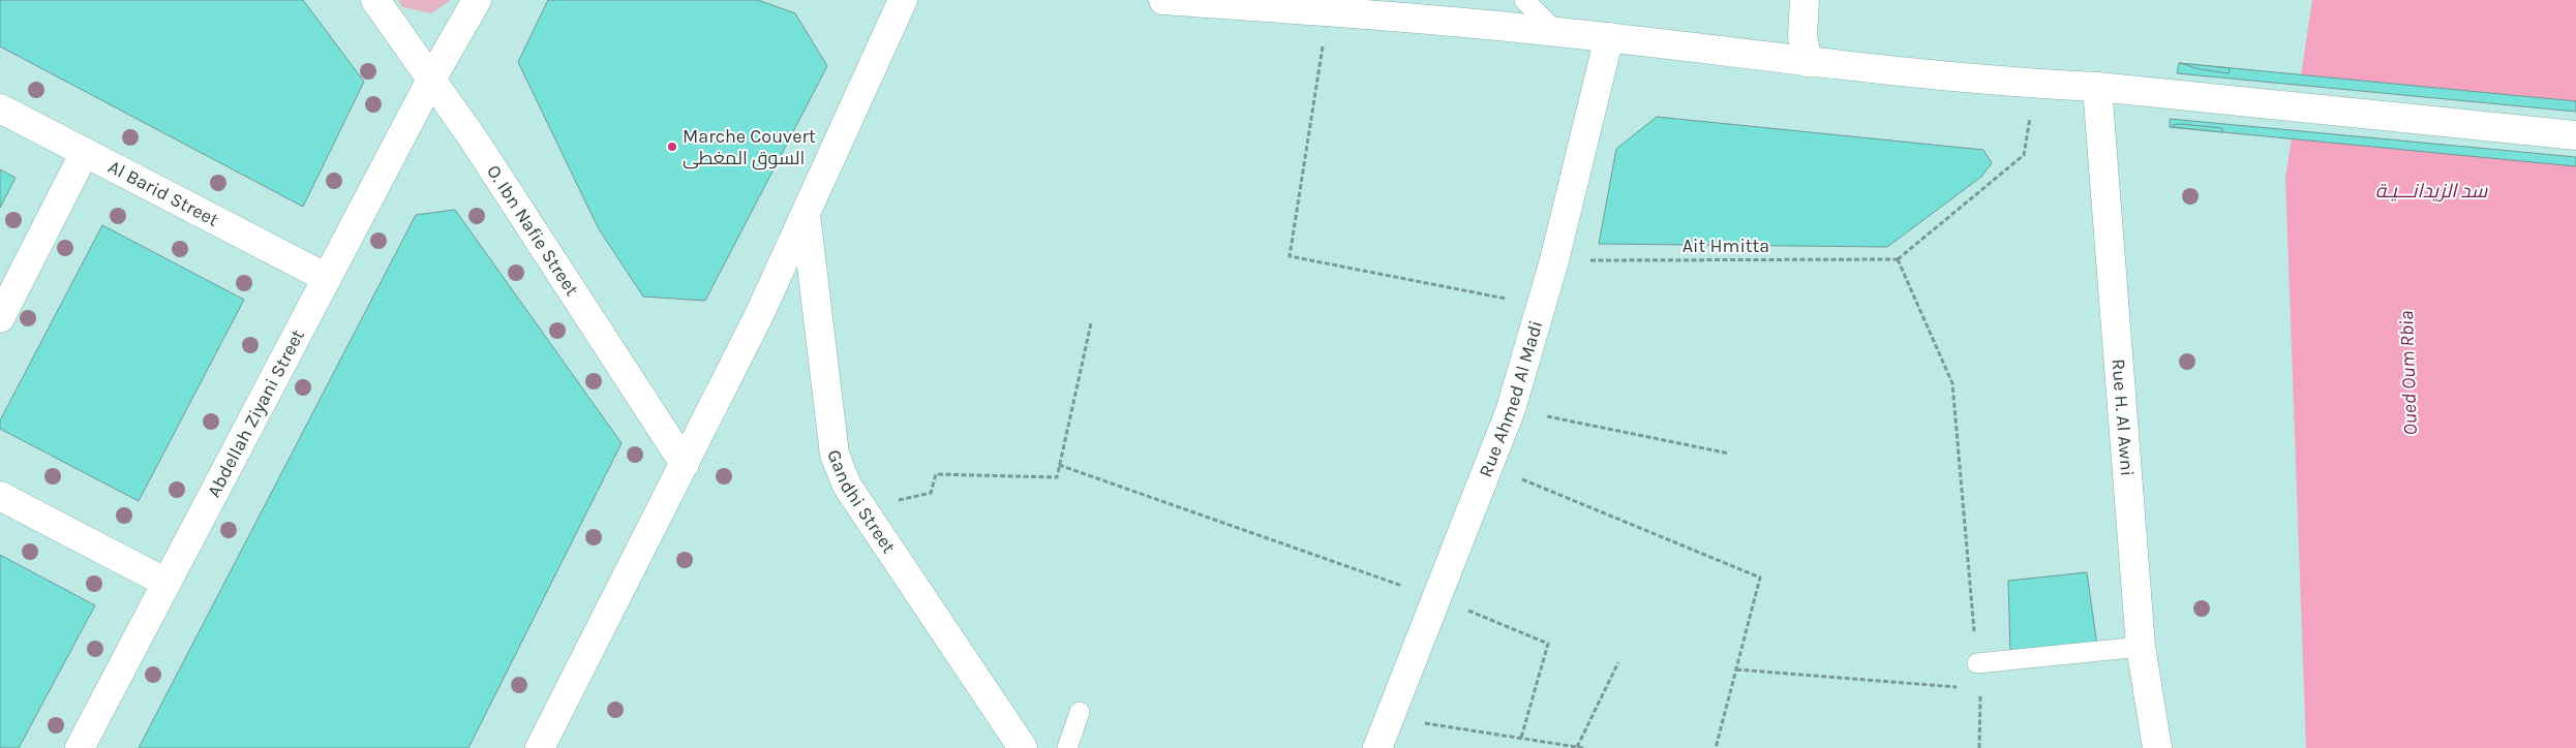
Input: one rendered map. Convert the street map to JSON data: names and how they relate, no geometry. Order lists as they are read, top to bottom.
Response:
{
  "streets": {
    "street": [
      "Al Barid Street",
      "O. Ibn Nafie Street",
      "Rue Ahmed Al Madi",
      "Abdellah Ziyani Street",
      "Rue H. Al Awni",
      "Gandhi Street"
    ],
    "path": ["Ait Hmitta"]
  },
  "crossings": [
    ["Al Barid Street", "Abdellah Ziyani Street"],
    ["O. Ibn Nafie Street", "Abdellah Ziyani Street"],
    ["Ait Hmitta", "Rue Ahmed Al Madi"]
  ],
  "water": ["سد الزيدانـــيـة", "Oued Oum Rbia"],
  "places": ["Marche Couvert السوق المغطى"]
}
